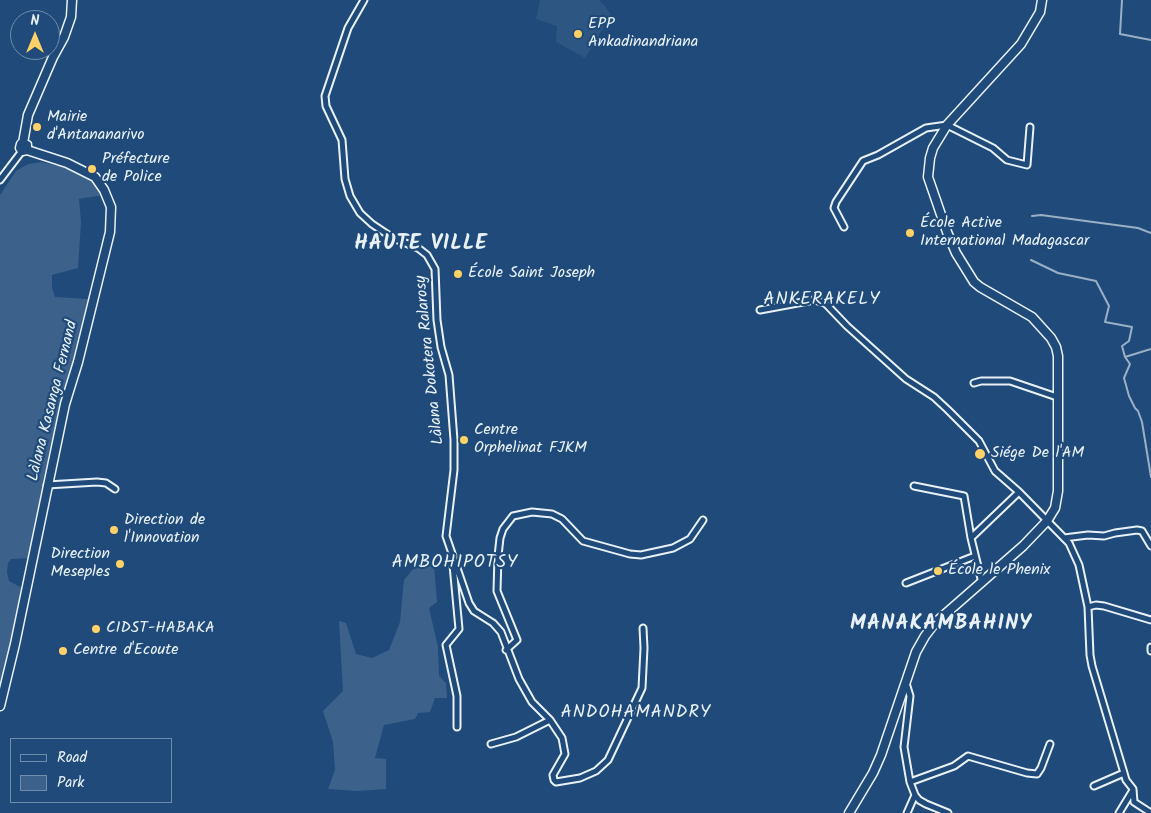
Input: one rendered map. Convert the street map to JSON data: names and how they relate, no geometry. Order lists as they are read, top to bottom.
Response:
{
  "streets": {
    "street": ["Làlana Dokotera Ralarosy", "Làlana Kasanga Fernand"]
  },
  "districts": [
    "HAUTE VILLE",
    "ANKERAKELY",
    "AMBOHIPOTSY",
    "MANAKAMBAHINY",
    "ANDOHAMANDRY"
  ],
  "places": [
    "EPP Ankadinandriana",
    "Mairie d'Antananarivo",
    "Préfecture de Police",
    "École Active International Madagascar",
    "École Saint Joseph",
    "Centre Orphelinat FJKM",
    "Siége De l'AM",
    "Direction de l'Innovation",
    "Direction Meseples",
    "École le Phenix",
    "CIDST-HABAKA",
    "Centre d'Ecoute"
  ],
  "legend": ["Road", "Park"],
  "north": "top"
}
